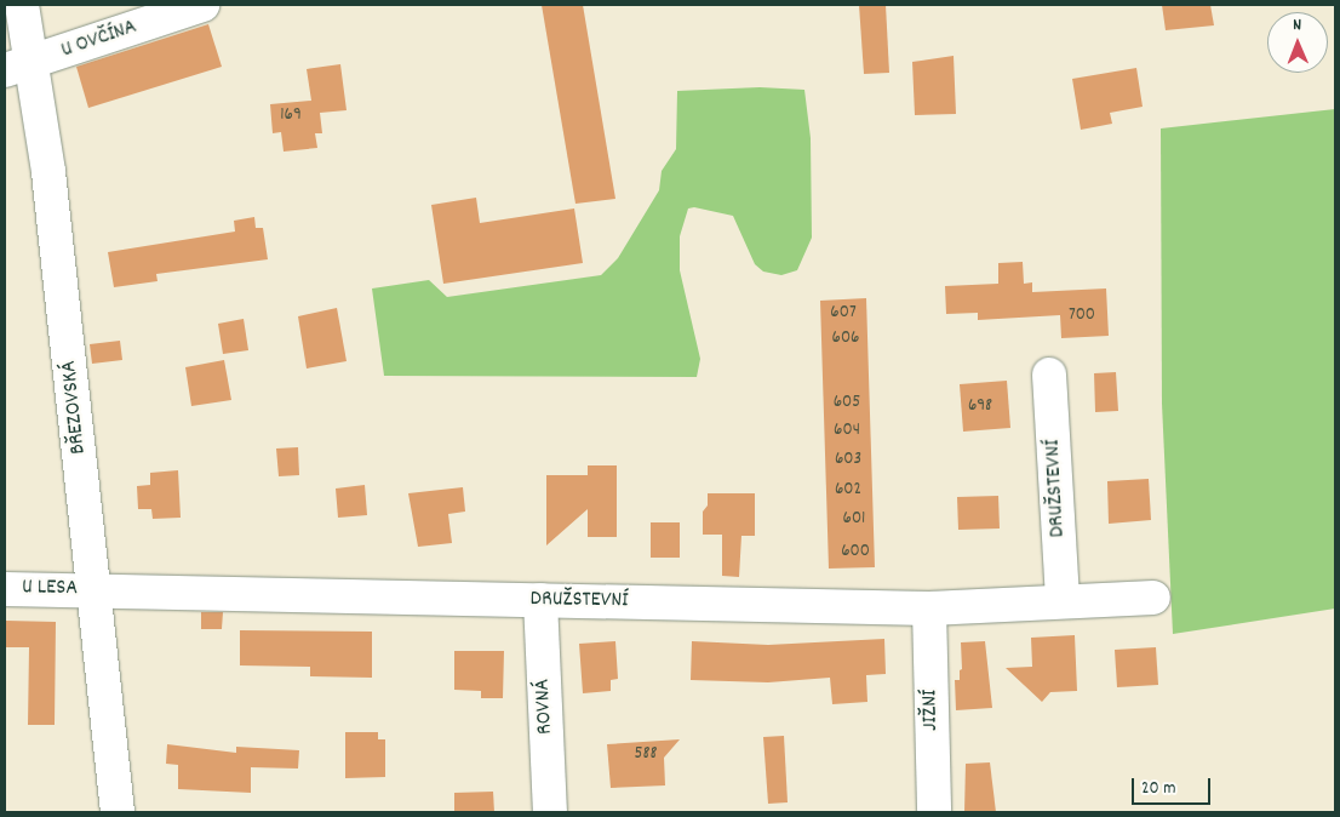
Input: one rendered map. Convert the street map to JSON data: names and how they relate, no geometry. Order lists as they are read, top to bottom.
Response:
{
  "streets": {
    "street": [
      "U OVČÍNA",
      "BŘEZOVSKÁ",
      "DRUŽSTEVNÍ",
      "U LESA",
      "ROVNÁ",
      "JIŽNÍ"
    ]
  },
  "crossings": [
    ["U OVČÍNA", "BŘEZOVSKÁ"],
    ["BŘEZOVSKÁ", "DRUŽSTEVNÍ"],
    ["BŘEZOVSKÁ", "U LESA"],
    ["DRUŽSTEVNÍ", "U LESA"],
    ["DRUŽSTEVNÍ", "ROVNÁ"],
    ["DRUŽSTEVNÍ", "JIŽNÍ"]
  ],
  "house_numbers": [
    "169",
    "607",
    "700",
    "606",
    "605",
    "698",
    "604",
    "603",
    "602",
    "601",
    "600",
    "588"
  ],
  "scale_bar": "20 m",
  "north": "top"
}
